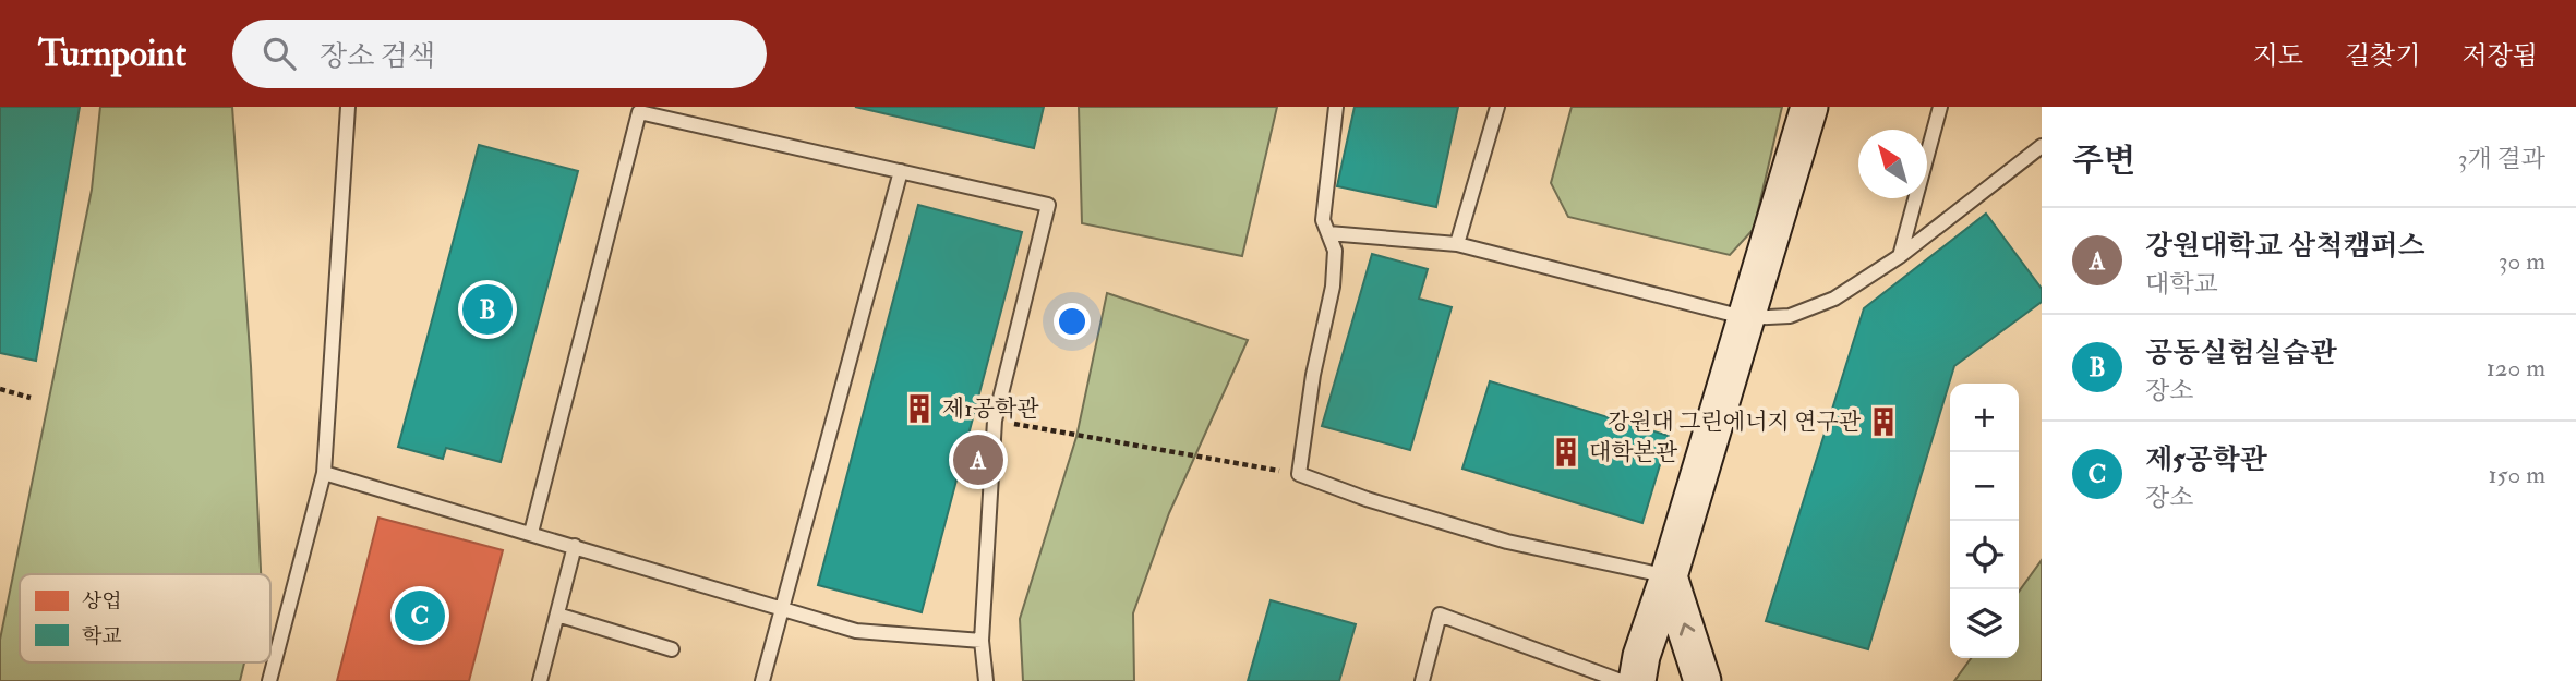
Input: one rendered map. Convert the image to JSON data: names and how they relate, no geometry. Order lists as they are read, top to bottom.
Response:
{
  "places": {
    "building": ["제1공학관", "강원대 그린에너지 연구관", "대학본관"]
  },
  "legend": ["상업", "학교"],
  "north": "top left",
  "page": {
    "header": "Turnpoint",
    "search": "장소 검색",
    "nav": ["지도", "길찾기", "저장됨"],
    "heading": ["주변", "3개 결과"],
    "list": [
      {
        "mark": "A",
        "name": "강원대학교 삼척캠퍼스",
        "note": "대학교",
        "value": "30 m"
      },
      {
        "mark": "B",
        "name": "공동실험실습관",
        "note": "장소",
        "value": "120 m"
      },
      {
        "mark": "C",
        "name": "제5공학관",
        "note": "장소",
        "value": "150 m"
      }
    ],
    "pins": ["B", "A", "C"],
    "map_buttons": ["+", "−"]
  }
}
